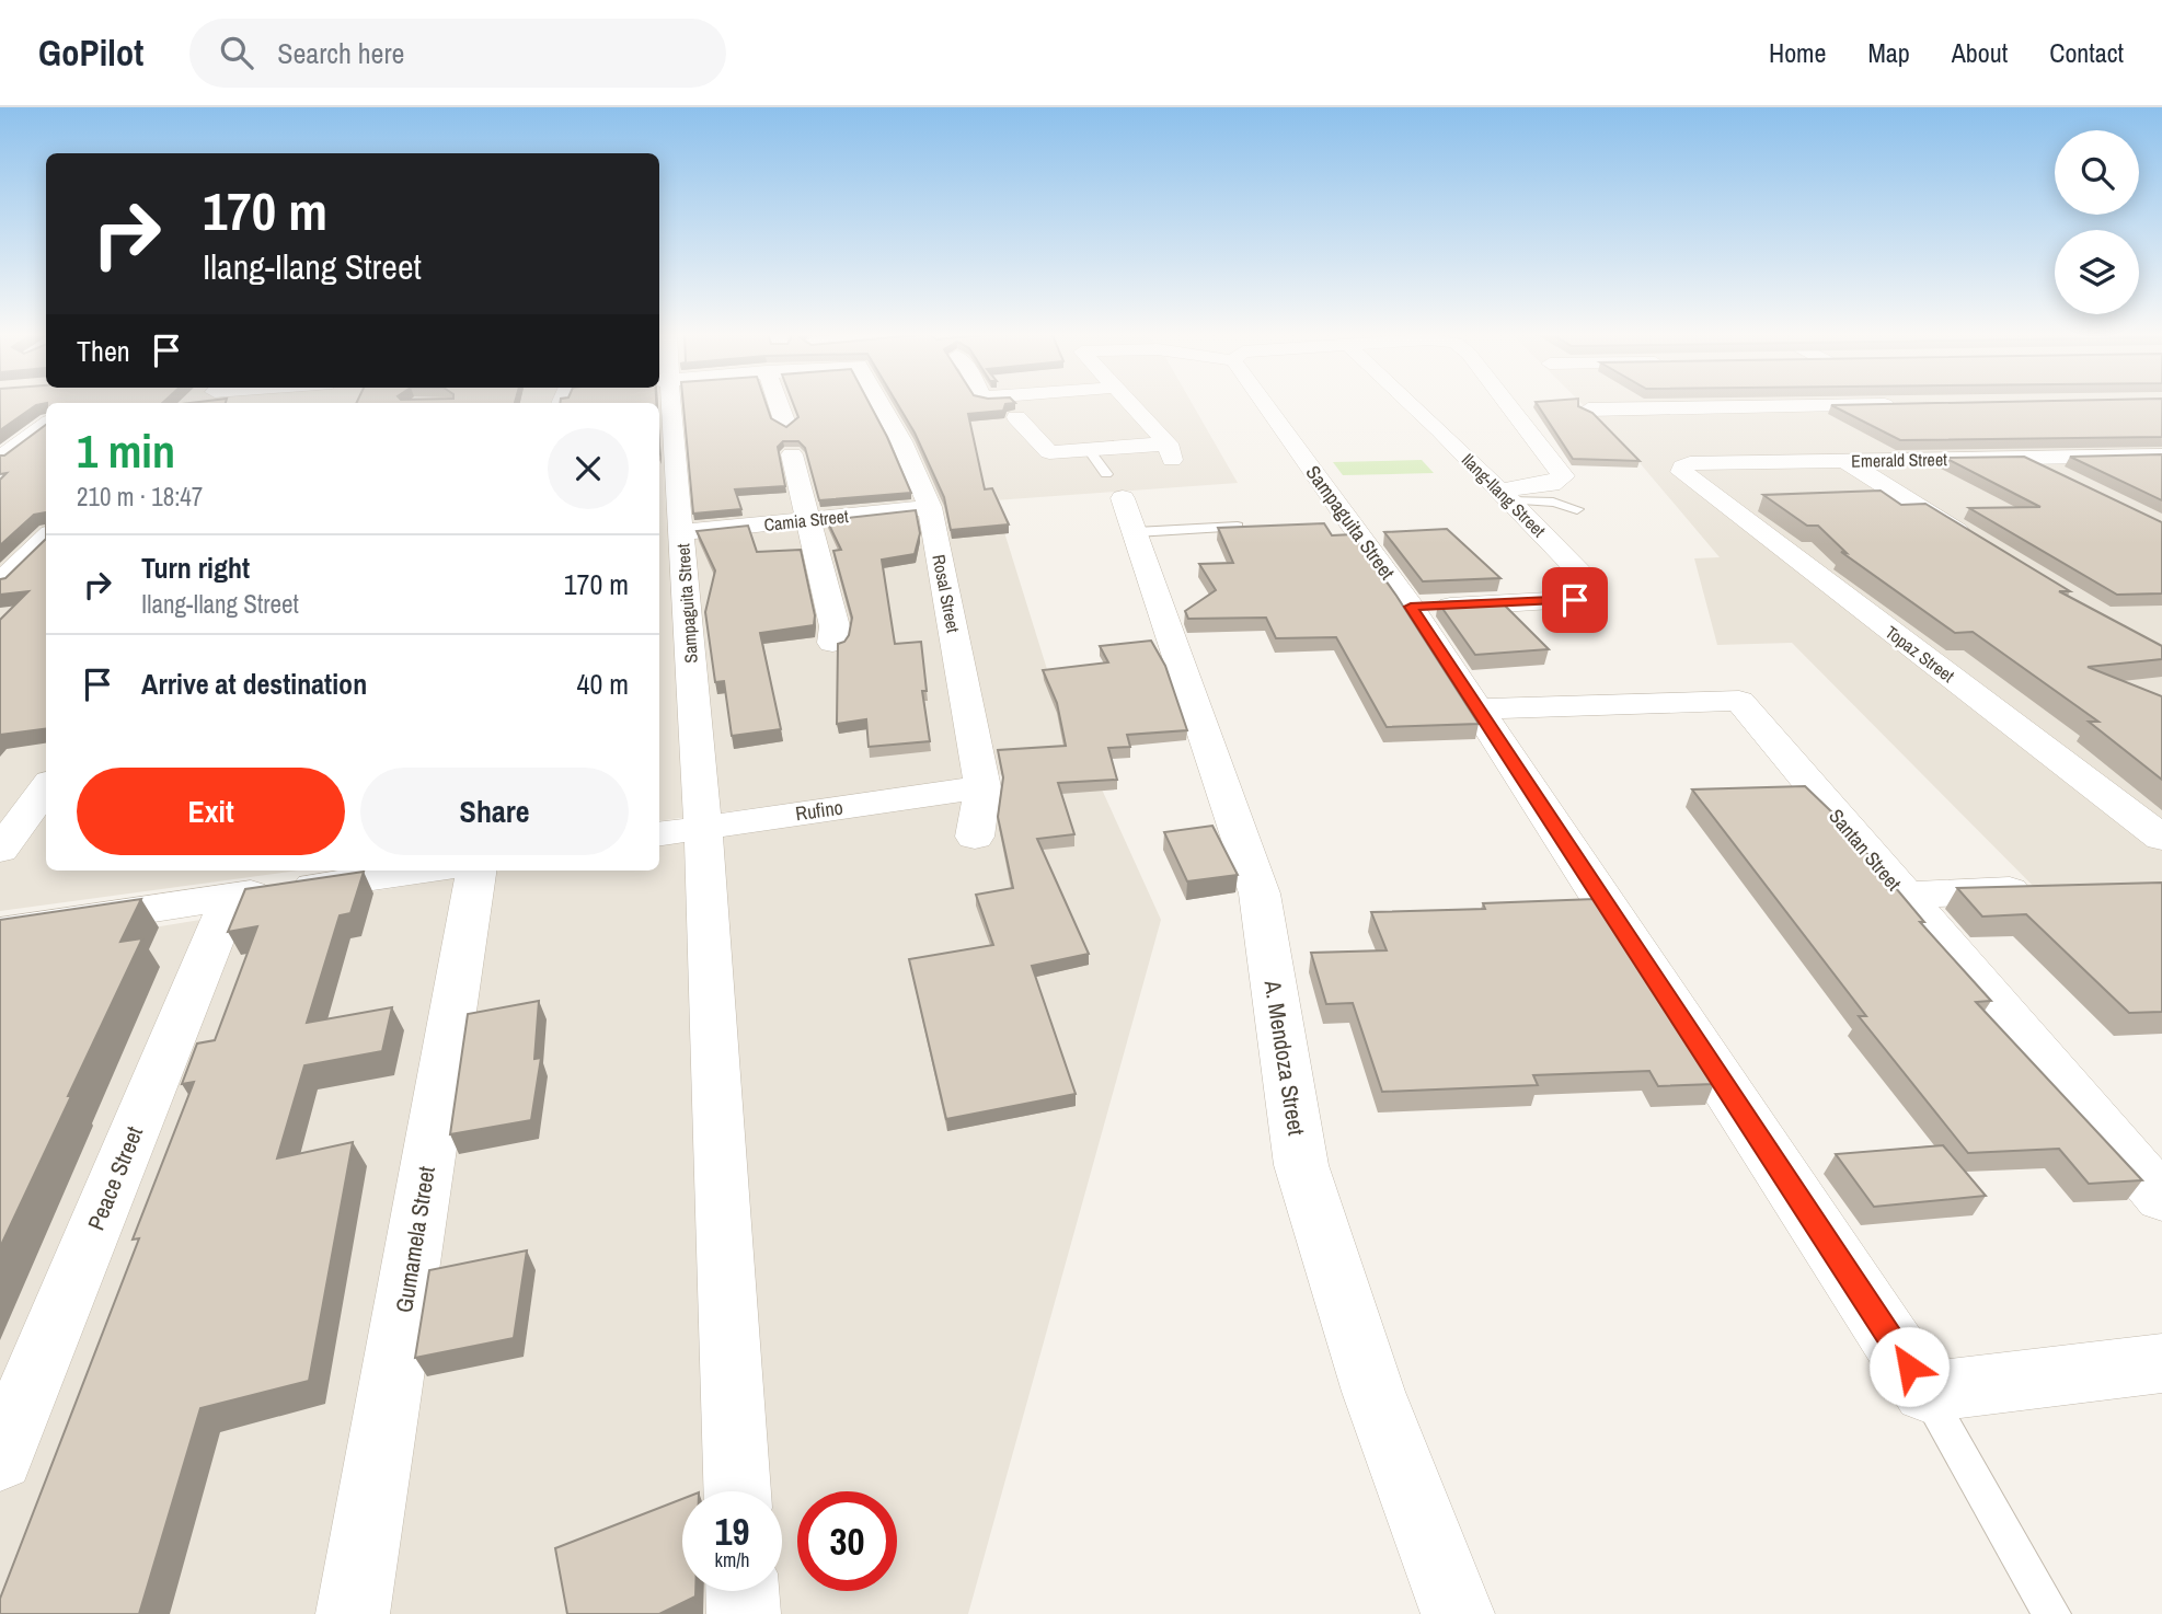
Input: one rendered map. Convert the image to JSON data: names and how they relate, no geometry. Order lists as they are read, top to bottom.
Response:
{
  "streets": {
    "street": [
      "Emerald Street",
      "Ilang-Ilang Street",
      "Camia Street",
      "Sampaguita Street",
      "Rosal Street",
      "Topaz Street",
      "Rufino",
      "Santan Street",
      "A. Mendoza Street",
      "Peace Street",
      "Gumamela Street"
    ]
  },
  "crossings": [
    ["Emerald Street", "Topaz Street"],
    ["Ilang-Ilang Street", "Sampaguita Street"],
    ["Camia Street", "Sampaguita Street"],
    ["Camia Street", "Rosal Street"],
    ["Sampaguita Street", "Rufino"],
    ["Sampaguita Street", "Santan Street"],
    ["Rosal Street", "Rufino"]
  ],
  "page": {
    "header": "GoPilot",
    "search": "Search here",
    "nav": [
      "Home",
      "Map",
      "About",
      "Contact"
    ],
    "turn": ["170 m", "Ilang-Ilang Street"],
    "then": "Then",
    "heading": ["1 min", "210 m · 18:47"],
    "list": [
      {
        "name": "Turn right",
        "note": "Ilang-Ilang Street",
        "value": "170 m"
      },
      {
        "name": "Arrive at destination",
        "value": "40 m"
      }
    ],
    "buttons": ["Exit", "Share"],
    "speed": "19 km/h",
    "limit": "30"
  }
}
